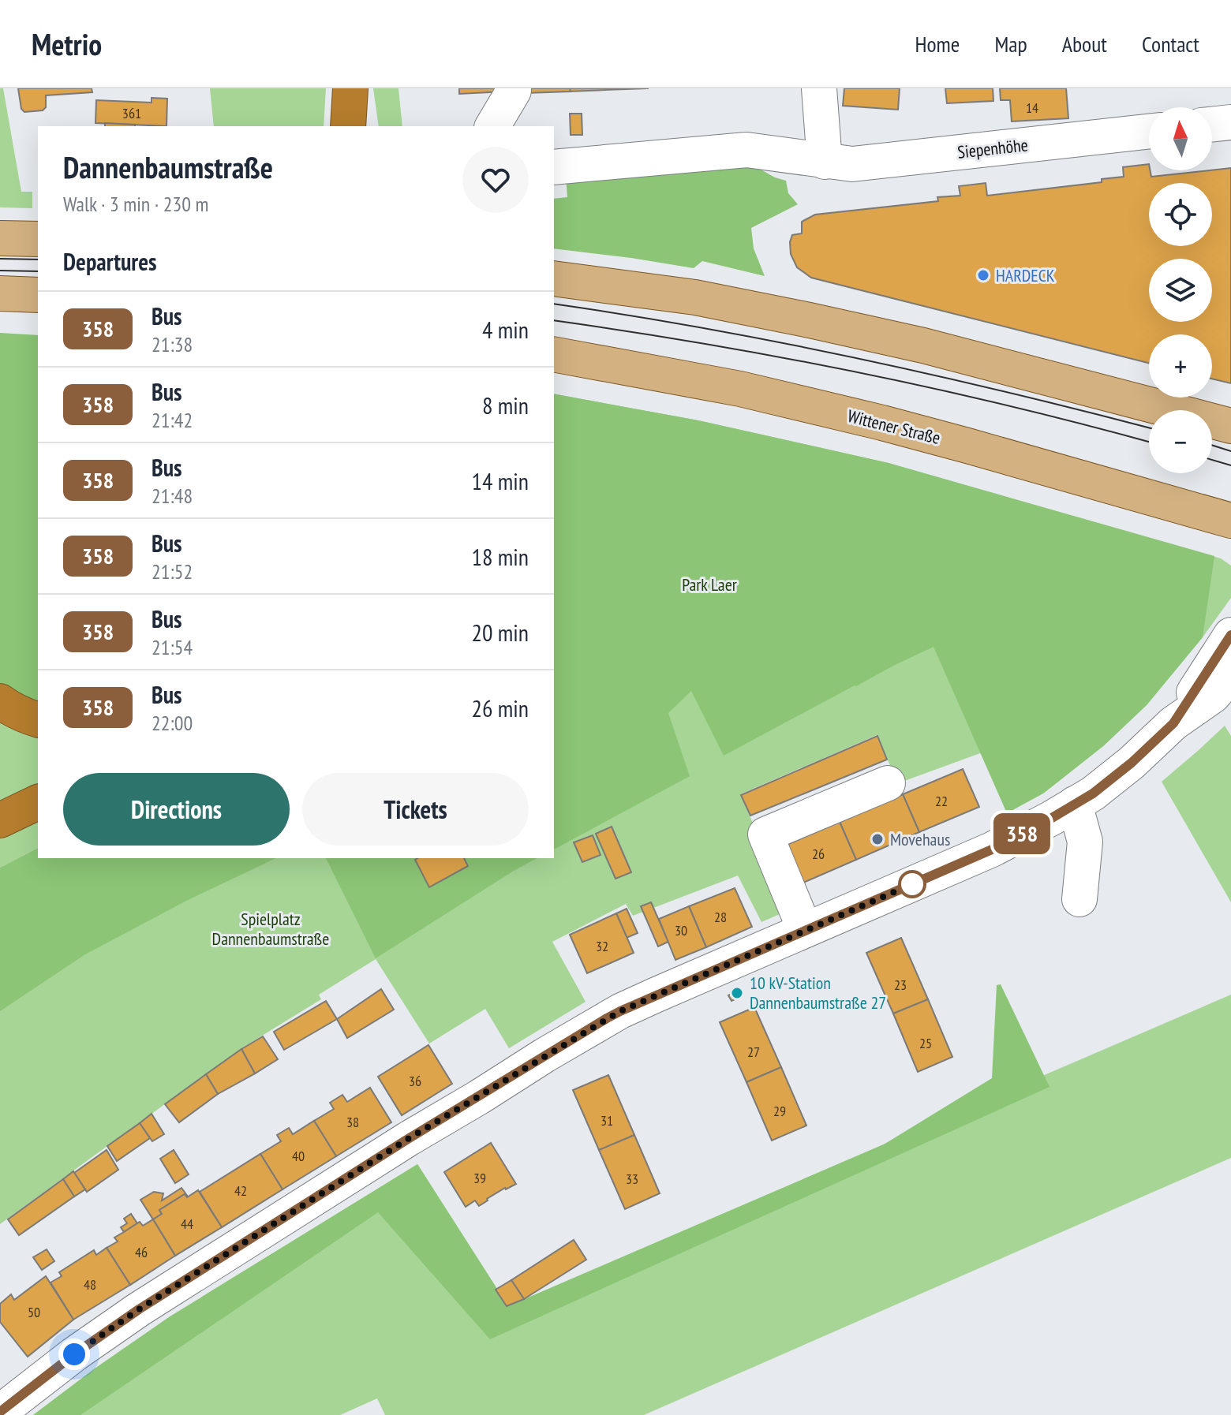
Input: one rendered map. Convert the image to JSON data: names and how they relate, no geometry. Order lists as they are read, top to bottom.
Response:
{
  "streets": {
    "main road": ["Wittener Straße"],
    "street": ["Siepenhöhe"]
  },
  "parks": ["Park Laer", "Spielplatz Dannenbaumstraße"],
  "places": ["HARDECK", "Movehaus", "10 kV-Station Dannenbaumstraße 27"],
  "lines": ["bus line 358"],
  "house_numbers": [
    "14",
    "361",
    "22",
    "26",
    "28",
    "30",
    "32",
    "23",
    "25",
    "27",
    "36",
    "29",
    "31",
    "38",
    "40",
    "39",
    "33",
    "42",
    "44",
    "46",
    "48",
    "50"
  ],
  "north": "top",
  "page": {
    "header": "Metrio",
    "nav": [
      "Home",
      "Map",
      "About",
      "Contact"
    ],
    "on_map": "358",
    "map_buttons": ["+", "−"],
    "heading": [
      ["Dannenbaumstraße", "Walk · 3 min · 230 m"],
      "Departures"
    ],
    "list": [
      {
        "mark": "358",
        "name": "Bus",
        "note": "21:38",
        "value": "4 min"
      },
      {
        "mark": "358",
        "name": "Bus",
        "note": "21:42",
        "value": "8 min"
      },
      {
        "mark": "358",
        "name": "Bus",
        "note": "21:48",
        "value": "14 min"
      },
      {
        "mark": "358",
        "name": "Bus",
        "note": "21:52",
        "value": "18 min"
      },
      {
        "mark": "358",
        "name": "Bus",
        "note": "21:54",
        "value": "20 min"
      },
      {
        "mark": "358",
        "name": "Bus",
        "note": "22:00",
        "value": "26 min"
      }
    ],
    "buttons": ["Directions", "Tickets"]
  }
}
